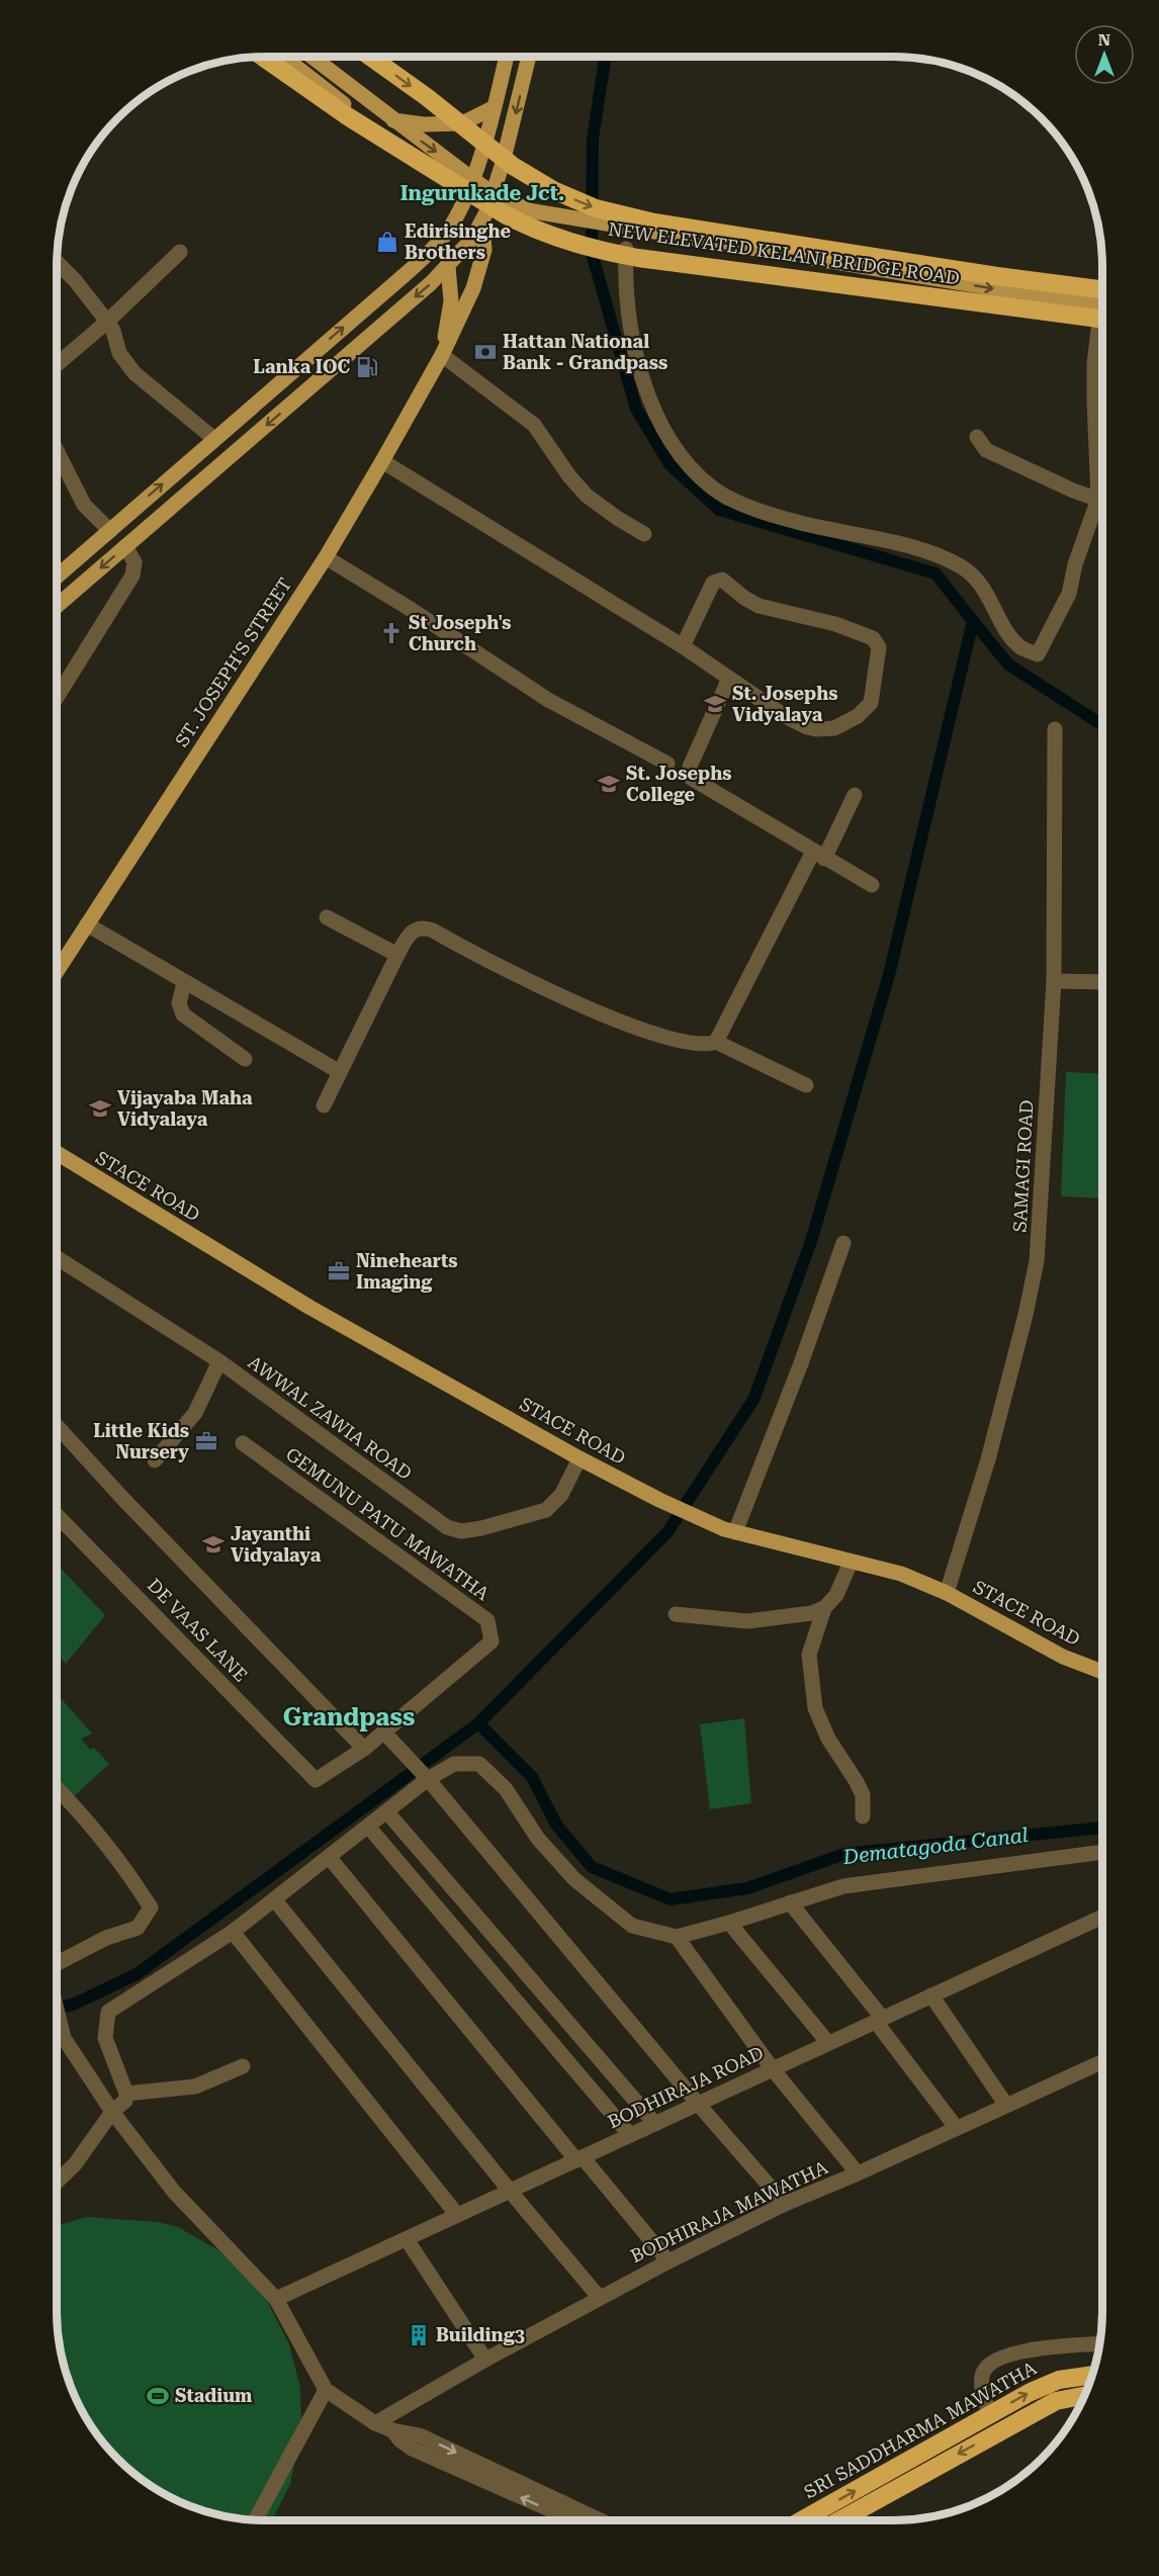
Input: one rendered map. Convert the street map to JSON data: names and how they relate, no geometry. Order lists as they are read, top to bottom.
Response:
{
  "streets": {
    "highway": ["NEW ELEVATED KELANI BRIDGE ROAD", "SRI SADDHARMA MAWATHA"],
    "main road": ["ST. JOSEPH'S STREET", "STACE ROAD"],
    "street": [
      "SAMAGI ROAD",
      "AWWAL ZAWIA ROAD",
      "GEMUNU PATU MAWATHA",
      "DE VAAS LANE",
      "BODHIRAJA ROAD",
      "BODHIRAJA MAWATHA"
    ]
  },
  "crossings": [
    ["SAMAGI ROAD", "STACE ROAD"],
    ["STACE ROAD", "AWWAL ZAWIA ROAD"],
    ["GEMUNU PATU MAWATHA", "DE VAAS LANE"]
  ],
  "districts": ["Ingurukade Jct.", "Grandpass"],
  "water": ["Dematagoda Canal"],
  "places": {
    "shop": ["Edirisinghe Brothers"],
    "bank": ["Hattan National Bank - Grandpass"],
    "fuel station": ["Lanka IOC"],
    "church": ["St Joseph's Church"],
    "school or university": [
      "St. Josephs Vidyalaya",
      "St. Josephs College",
      "Vijayaba Maha Vidyalaya",
      "Jayanthi Vidyalaya"
    ],
    "office": ["Ninehearts Imaging", "Little Kids Nursery"],
    "building": ["Building3"],
    "sports": ["Stadium"]
  },
  "north": "top"
}
